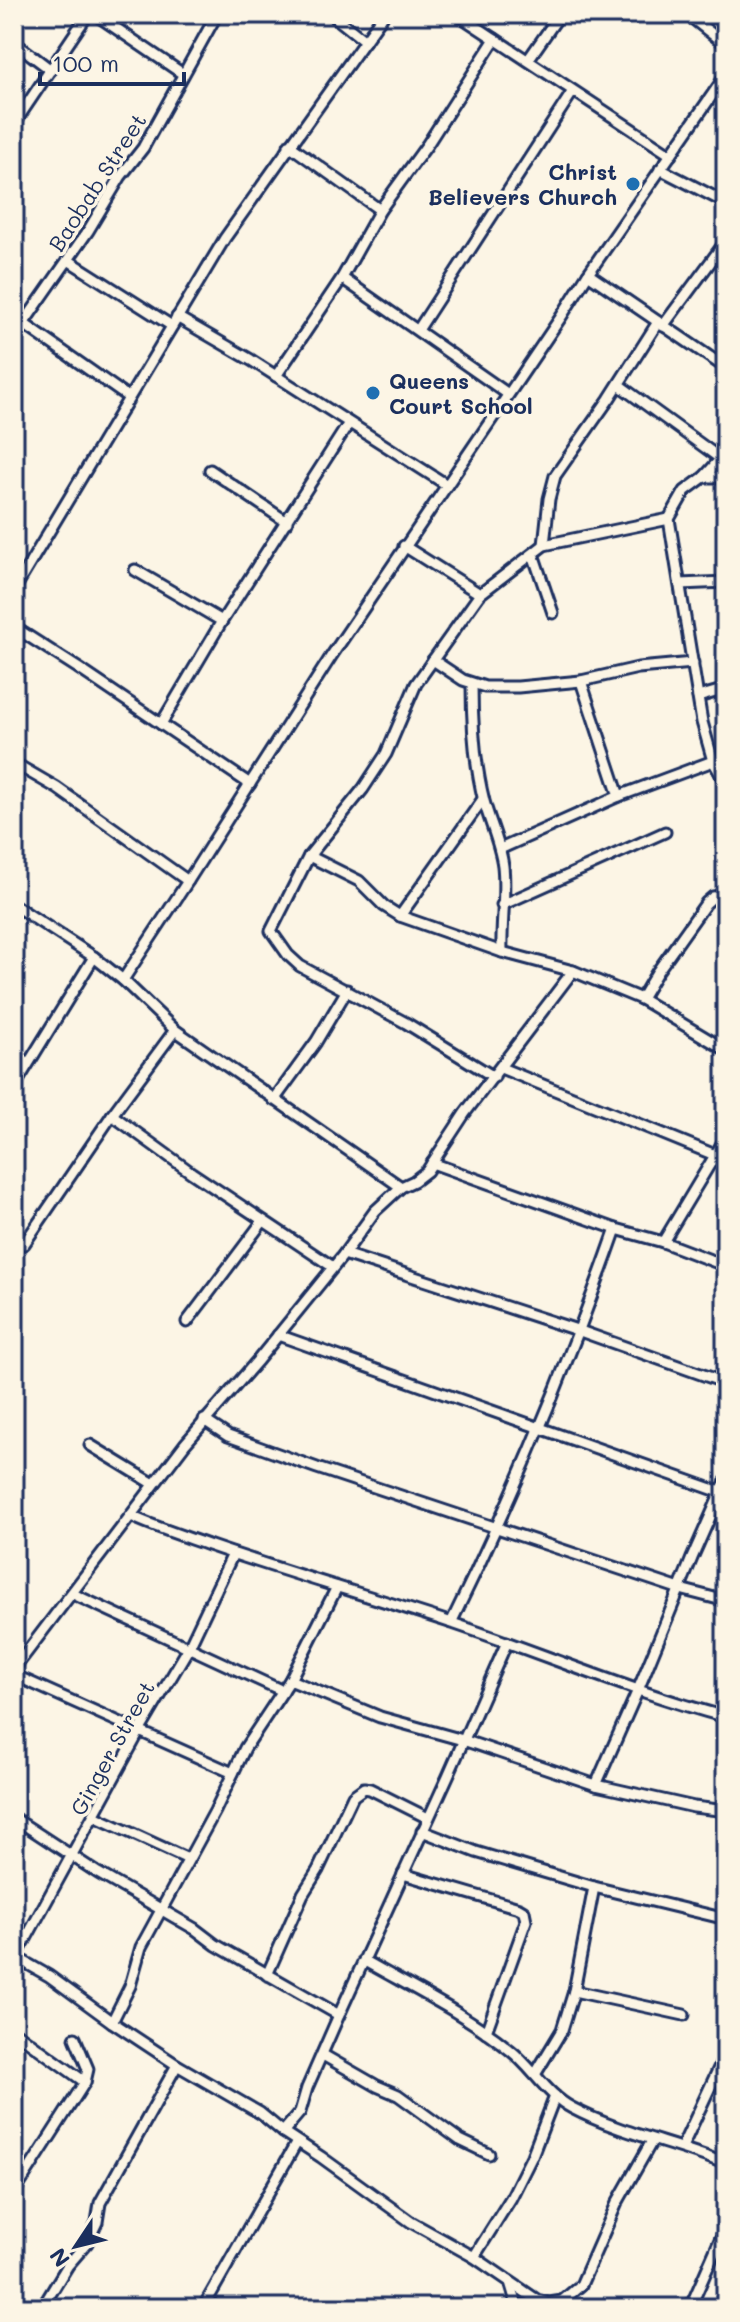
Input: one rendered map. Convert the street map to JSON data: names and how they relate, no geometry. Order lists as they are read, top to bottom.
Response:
{
  "streets": {
    "street": ["Baobab Street", "Ginger Street"]
  },
  "places": ["Christ Believers Church", "Queens Court School"],
  "scale_bar": "100 m",
  "north": "bottom left"
}
